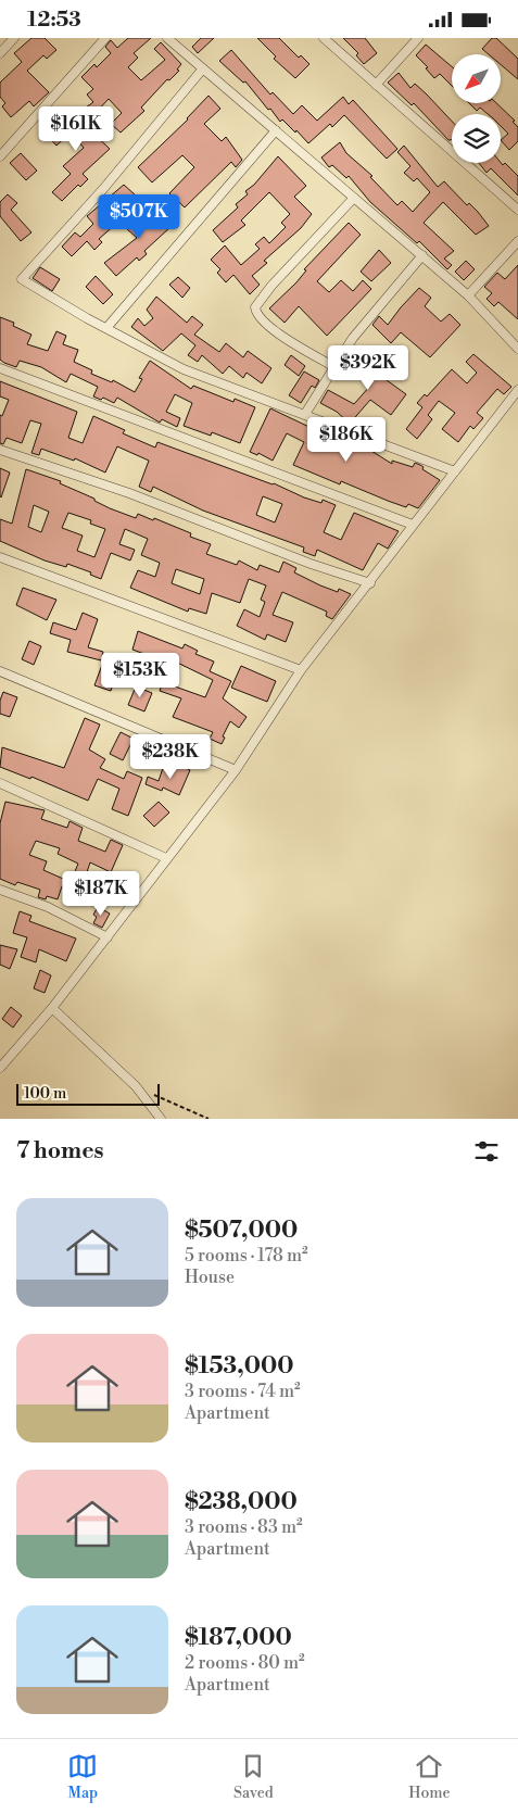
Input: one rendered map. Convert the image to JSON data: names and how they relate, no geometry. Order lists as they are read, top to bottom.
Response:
{
  "scale_bar": "100 m",
  "north": "bottom left",
  "page": {
    "status": "12:53",
    "price": [
      "$161K",
      "$507K",
      "$392K",
      "$186K",
      "$153K",
      "$238K",
      "$187K"
    ],
    "scale": "100 m",
    "heading": "7 homes",
    "list": [
      {
        "name": "$507,000",
        "note": "5 rooms · 178 m² · House"
      },
      {
        "name": "$153,000",
        "note": "3 rooms · 74 m² · Apartment"
      },
      {
        "name": "$238,000",
        "note": "3 rooms · 83 m² · Apartment"
      },
      {
        "name": "$187,000",
        "note": "2 rooms · 80 m² · Apartment"
      }
    ],
    "tabs": ["Map", "Saved", "Home"]
  }
}
